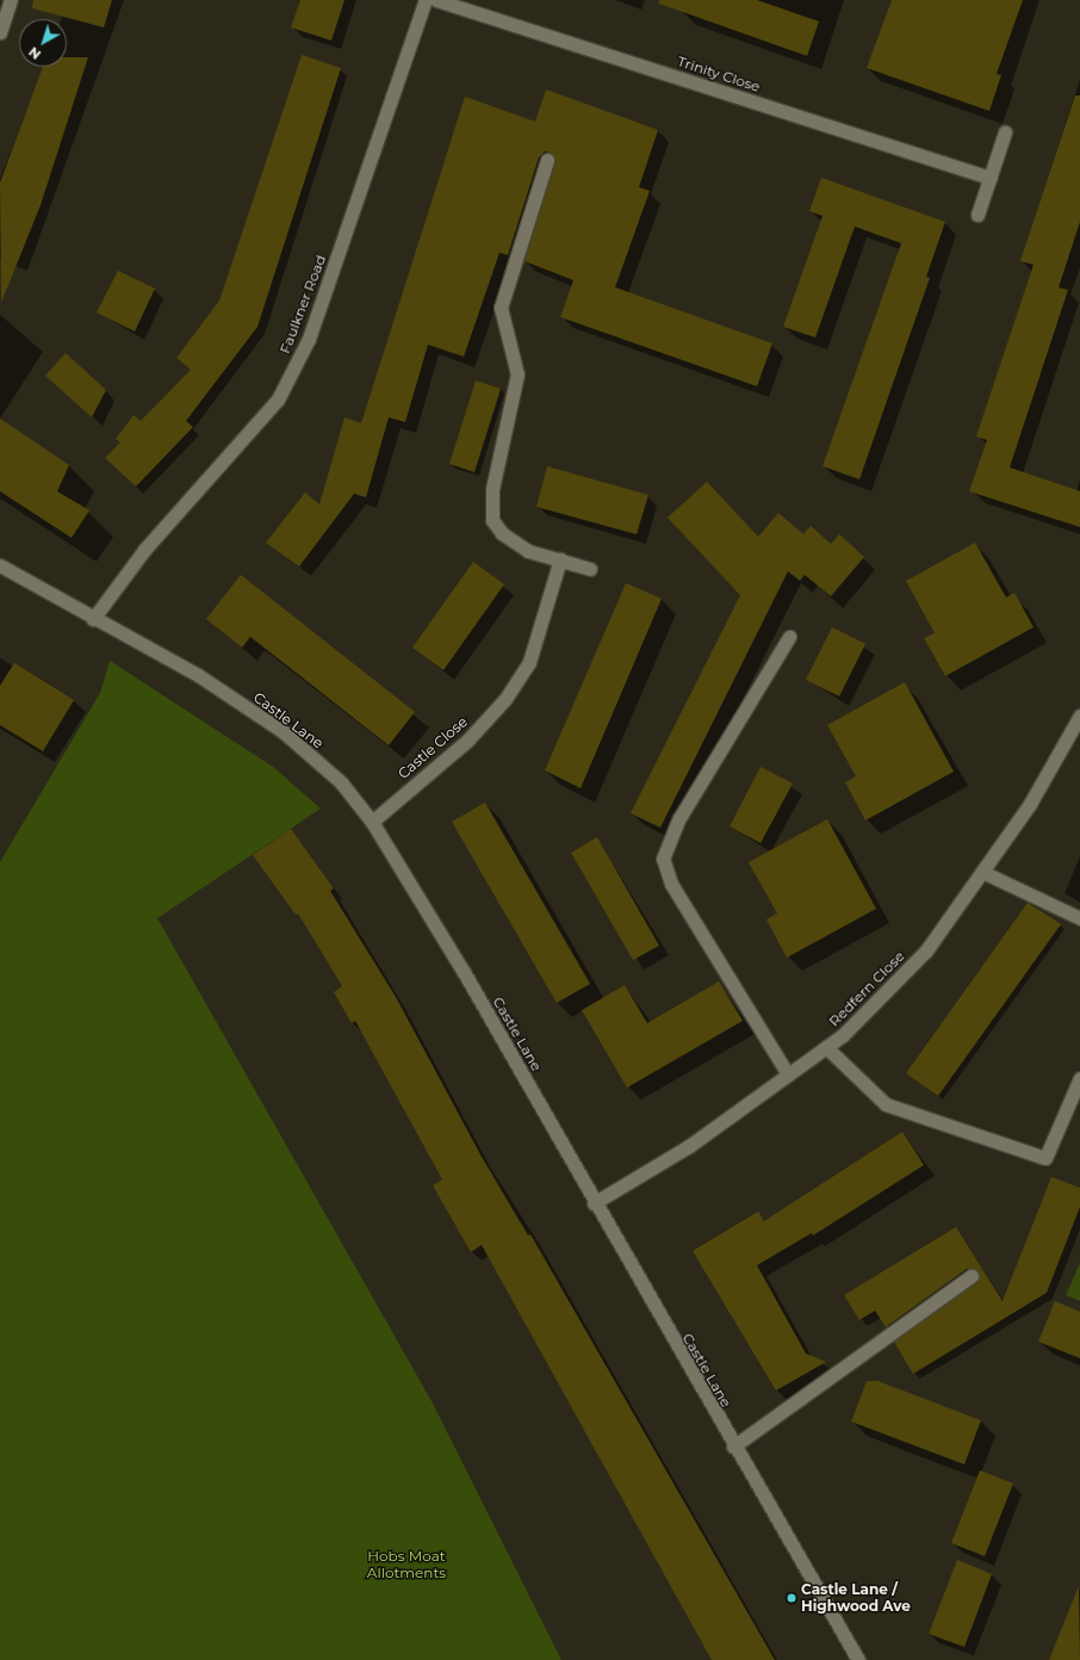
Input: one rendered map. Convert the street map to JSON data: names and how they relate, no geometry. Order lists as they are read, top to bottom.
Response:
{
  "streets": {
    "street": [
      "Trinity Close",
      "Faulkner Road",
      "Castle Lane",
      "Castle Close",
      "Redfern Close"
    ]
  },
  "crossings": [
    ["Faulkner Road", "Castle Lane"],
    ["Castle Lane", "Castle Close"],
    ["Castle Lane", "Redfern Close"]
  ],
  "parks": ["Hobs Moat Allotments"],
  "places": ["Castle Lane / Highwood Ave"],
  "north": "bottom left"
}
